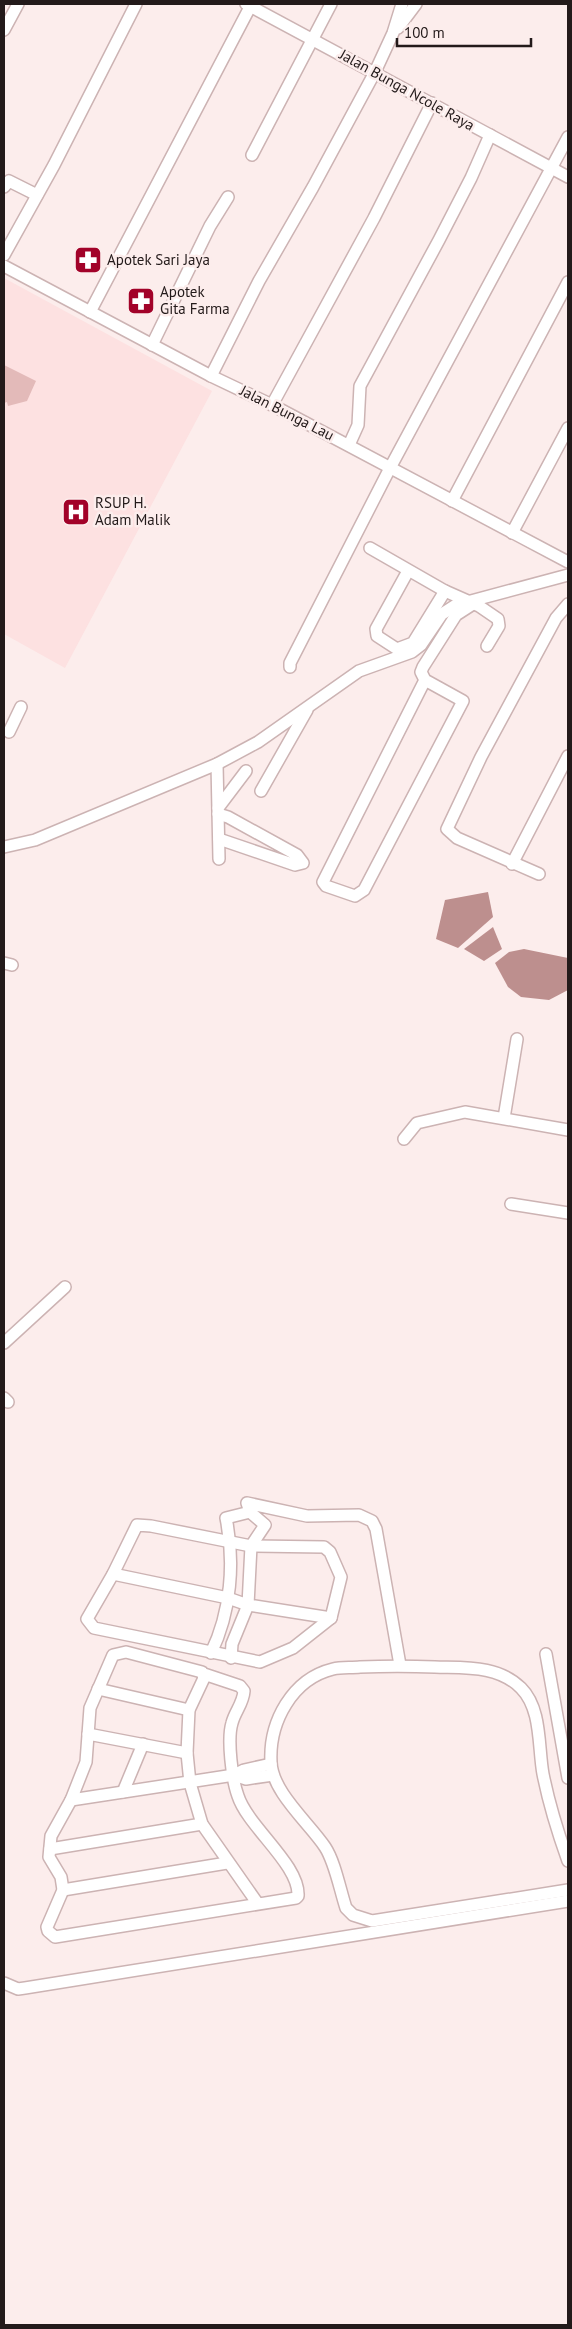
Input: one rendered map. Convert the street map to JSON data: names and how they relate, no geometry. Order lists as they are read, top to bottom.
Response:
{
  "streets": {
    "street": ["Jalan Bunga Ncole Raya", "Jalan Bunga Lau"]
  },
  "places": {
    "pharmacy": ["Apotek Sari Jaya", "Apotek Gita Farma"],
    "hospital": ["RSUP H. Adam Malik"]
  },
  "scale_bar": "100 m"
}
